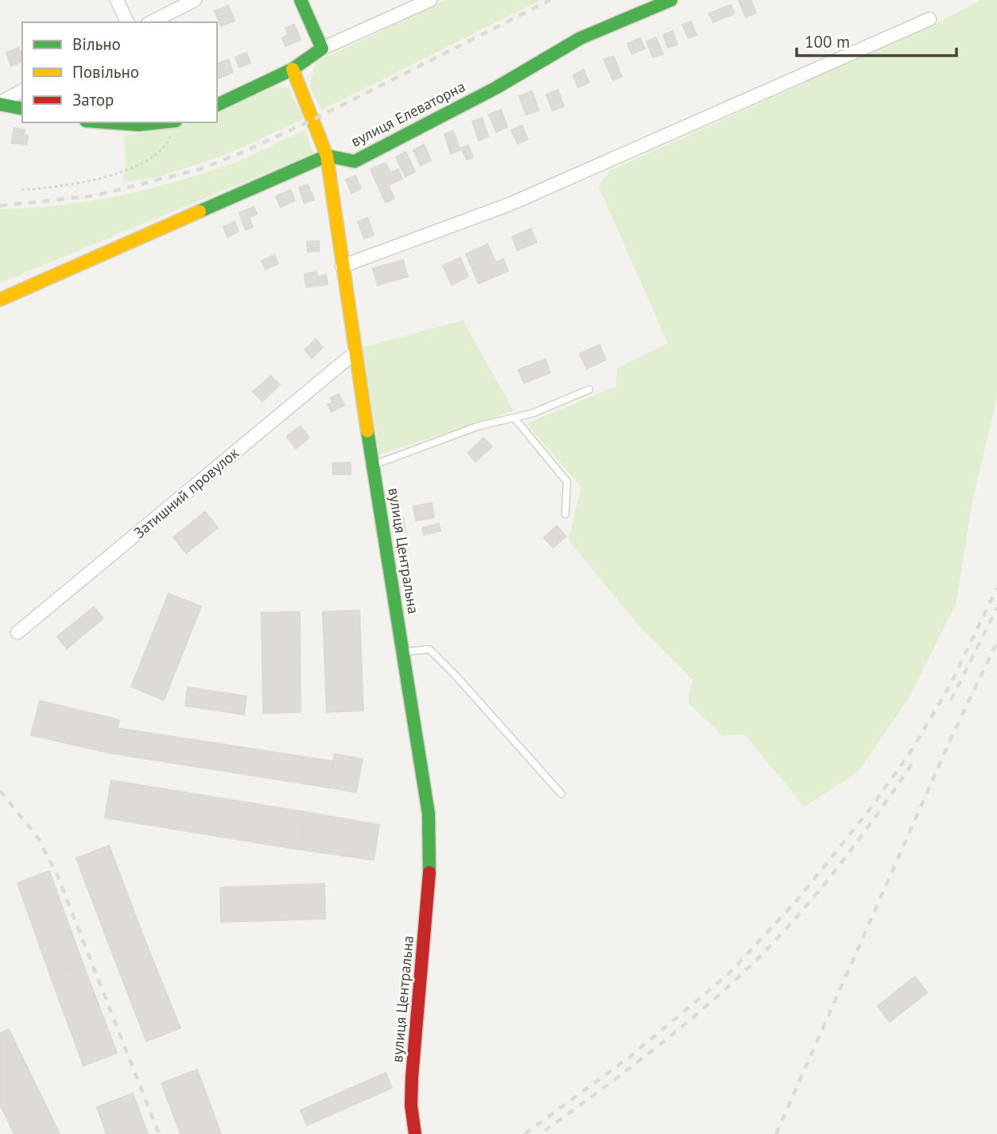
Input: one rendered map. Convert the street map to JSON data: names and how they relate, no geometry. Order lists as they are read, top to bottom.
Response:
{
  "streets": {
    "main road": ["вулиця Елеваторна", "вулиця Центральна"],
    "street": ["Затишний провулок"]
  },
  "crossings": [
    ["вулиця Елеваторна", "вулиця Центральна"],
    ["Затишний провулок", "вулиця Центральна"]
  ],
  "legend": ["Вільно", "Повільно", "Затор"],
  "scale_bar": "100 m"
}
